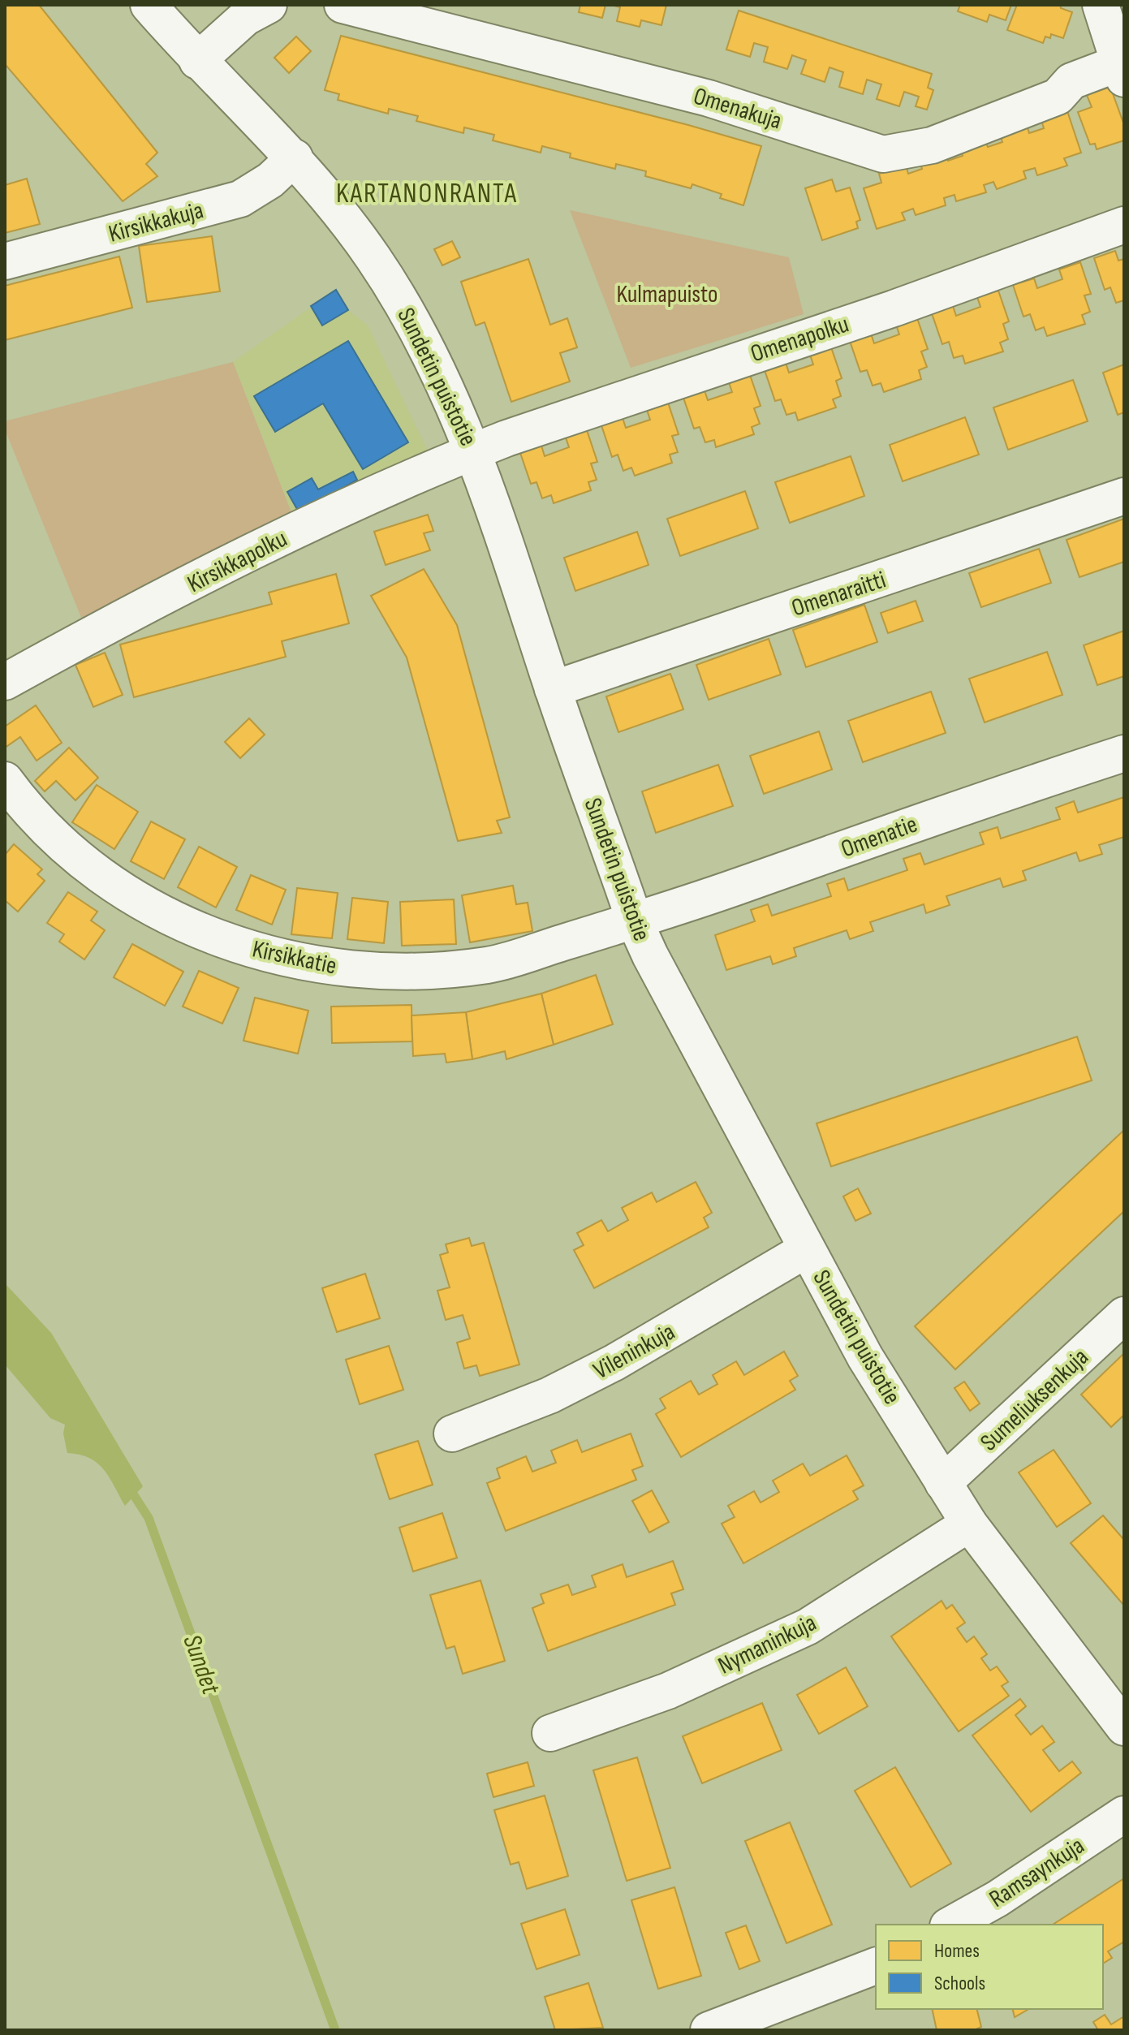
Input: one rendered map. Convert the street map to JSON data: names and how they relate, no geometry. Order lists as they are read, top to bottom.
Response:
{
  "streets": {
    "street": [
      "Omenakuja",
      "Kirsikkakuja",
      "Omenapolku",
      "Sundetin puistotie",
      "Kirsikkapolku",
      "Omenaraitti",
      "Omenatie",
      "Kirsikkatie",
      "Vileninkuja",
      "Sumeliuksenkuja",
      "Nymaninkuja",
      "Ramsaynkuja"
    ]
  },
  "crossings": [
    ["Kirsikkakuja", "Sundetin puistotie"],
    ["Omenapolku", "Sundetin puistotie"],
    ["Omenapolku", "Kirsikkapolku"],
    ["Sundetin puistotie", "Kirsikkapolku"],
    ["Sundetin puistotie", "Omenaraitti"],
    ["Sundetin puistotie", "Omenatie"],
    ["Sundetin puistotie", "Kirsikkatie"],
    ["Sundetin puistotie", "Vileninkuja"],
    ["Sundetin puistotie", "Sumeliuksenkuja"],
    ["Sundetin puistotie", "Nymaninkuja"],
    ["Omenatie", "Kirsikkatie"]
  ],
  "districts": ["KARTANONRANTA"],
  "water": ["Sundet"],
  "parks": ["Kulmapuisto"],
  "legend": ["Homes", "Schools"]
}
